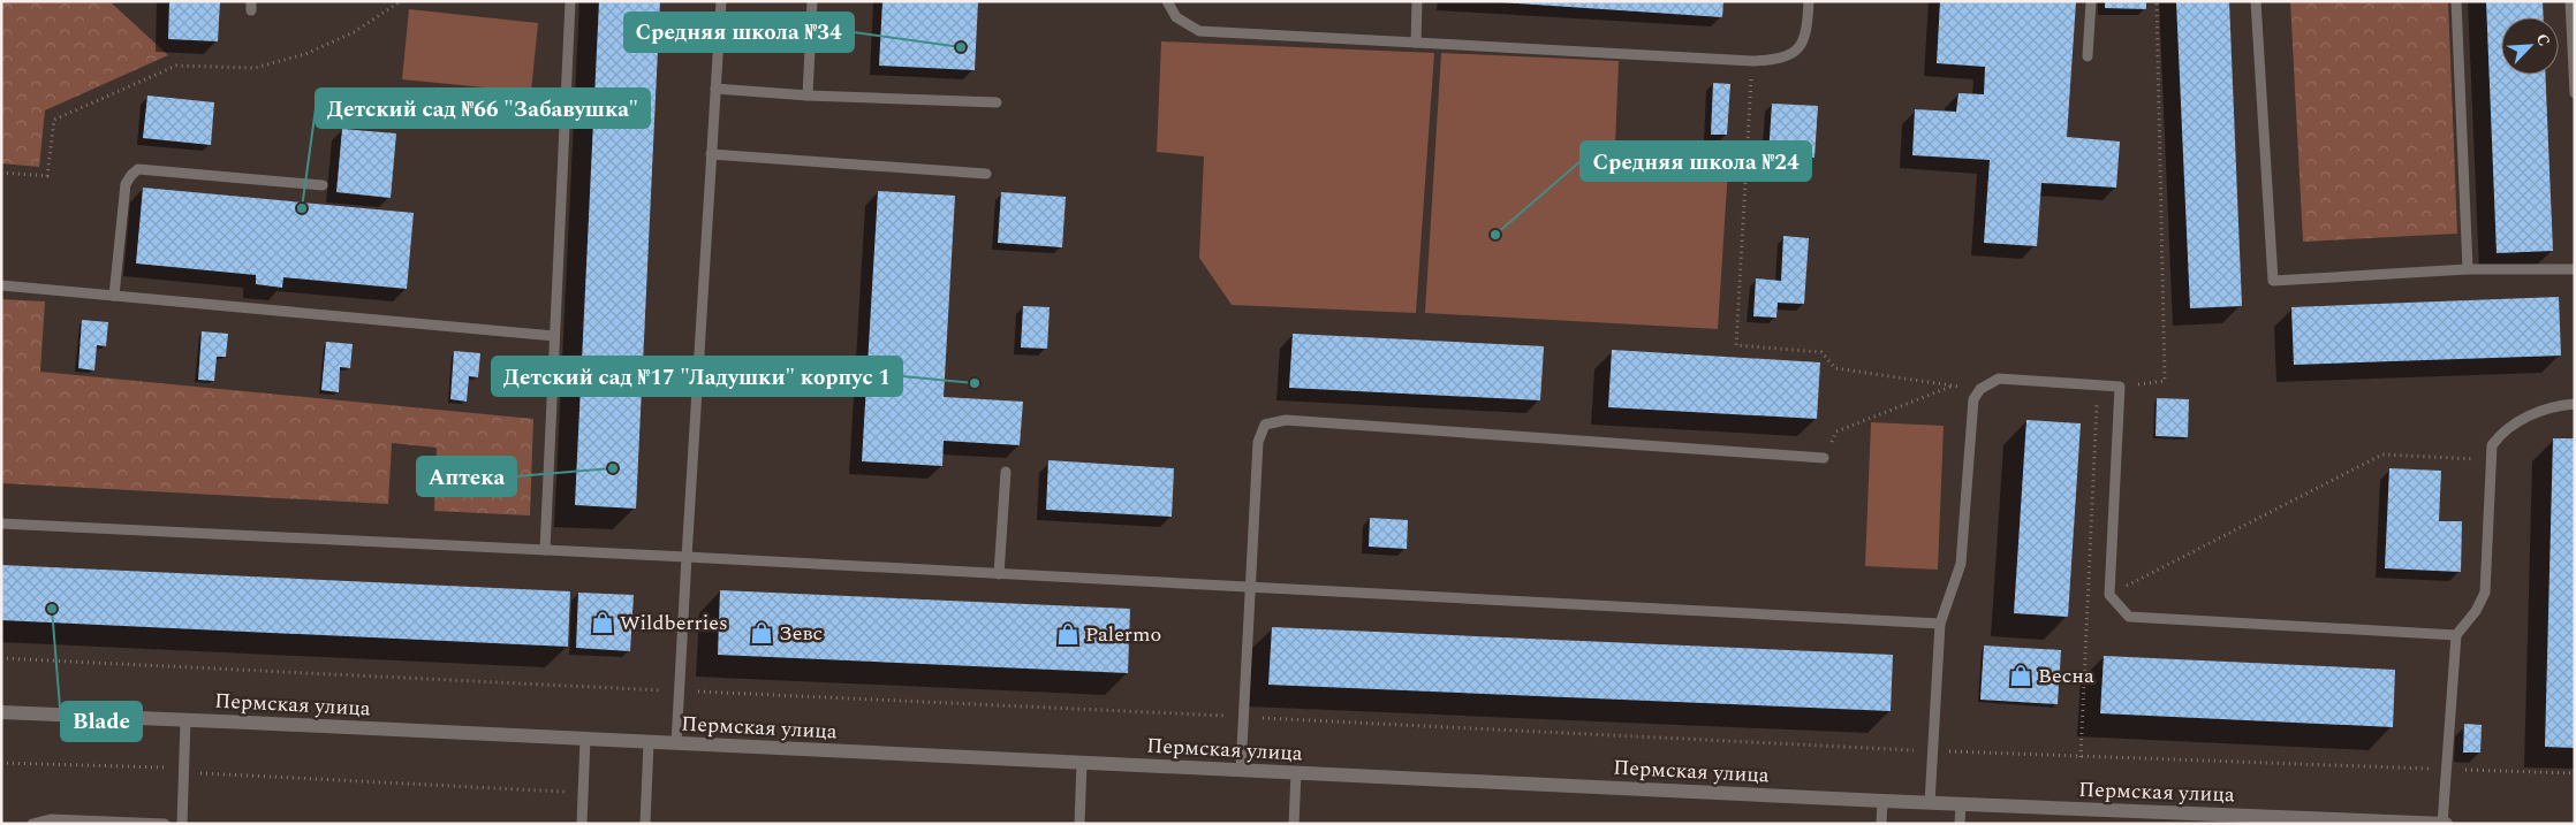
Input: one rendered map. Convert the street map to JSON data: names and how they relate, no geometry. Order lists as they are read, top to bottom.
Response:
{
  "streets": {
    "street": ["Пермская улица"]
  },
  "places": {
    "other": [
      "Средняя школа №34",
      "Детский сад №66 \"Забавушка\"",
      "Средняя школа №24",
      "Детский сад №17 \"Ладушки\" корпус 1",
      "Аптека",
      "Blade"
    ],
    "shop": [
      "Wildberries",
      "Зевс",
      "Palermo",
      "Весна"
    ]
  },
  "north": "top right"
}
